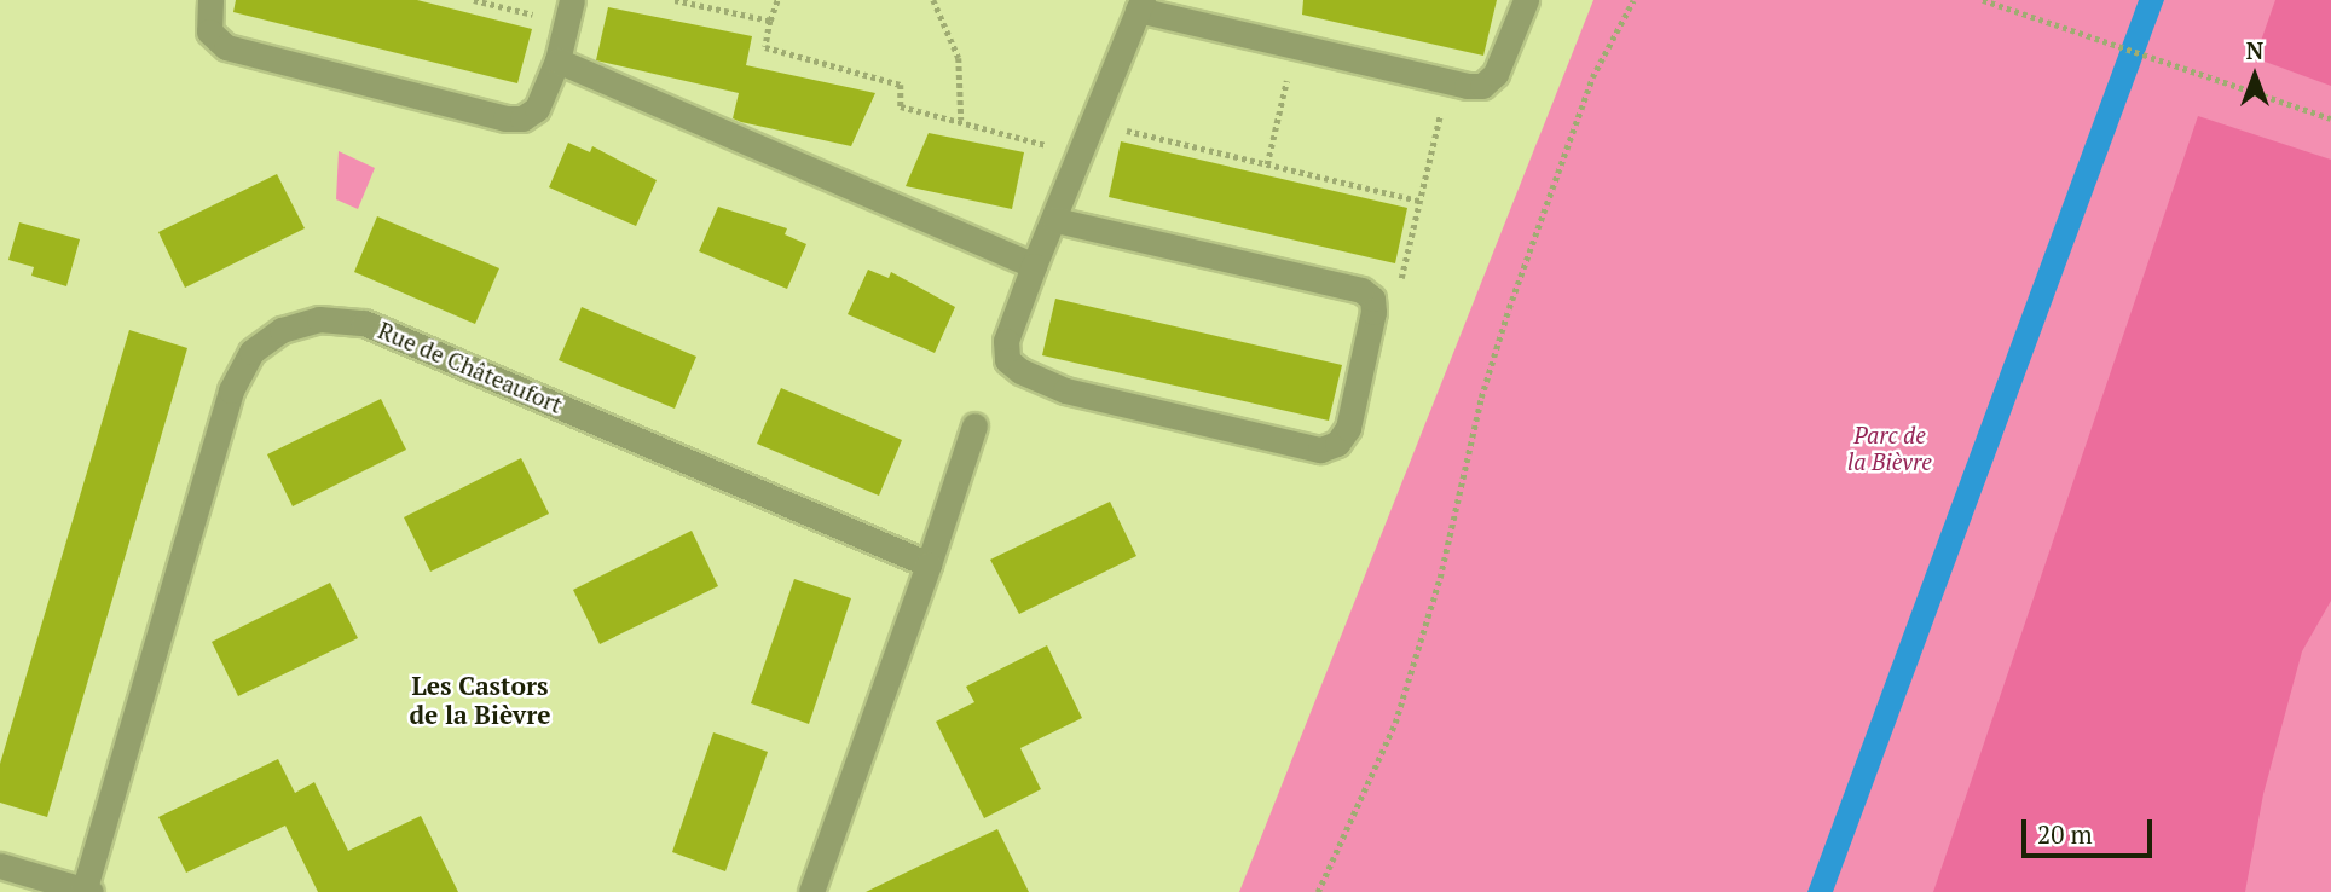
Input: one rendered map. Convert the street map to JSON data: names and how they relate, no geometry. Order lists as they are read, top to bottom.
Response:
{
  "streets": {
    "street": ["Rue de Châteaufort"]
  },
  "districts": ["Les Castors de la Bièvre"],
  "parks": ["Parc de la Bièvre"],
  "scale_bar": "20 m",
  "north": "top"
}
